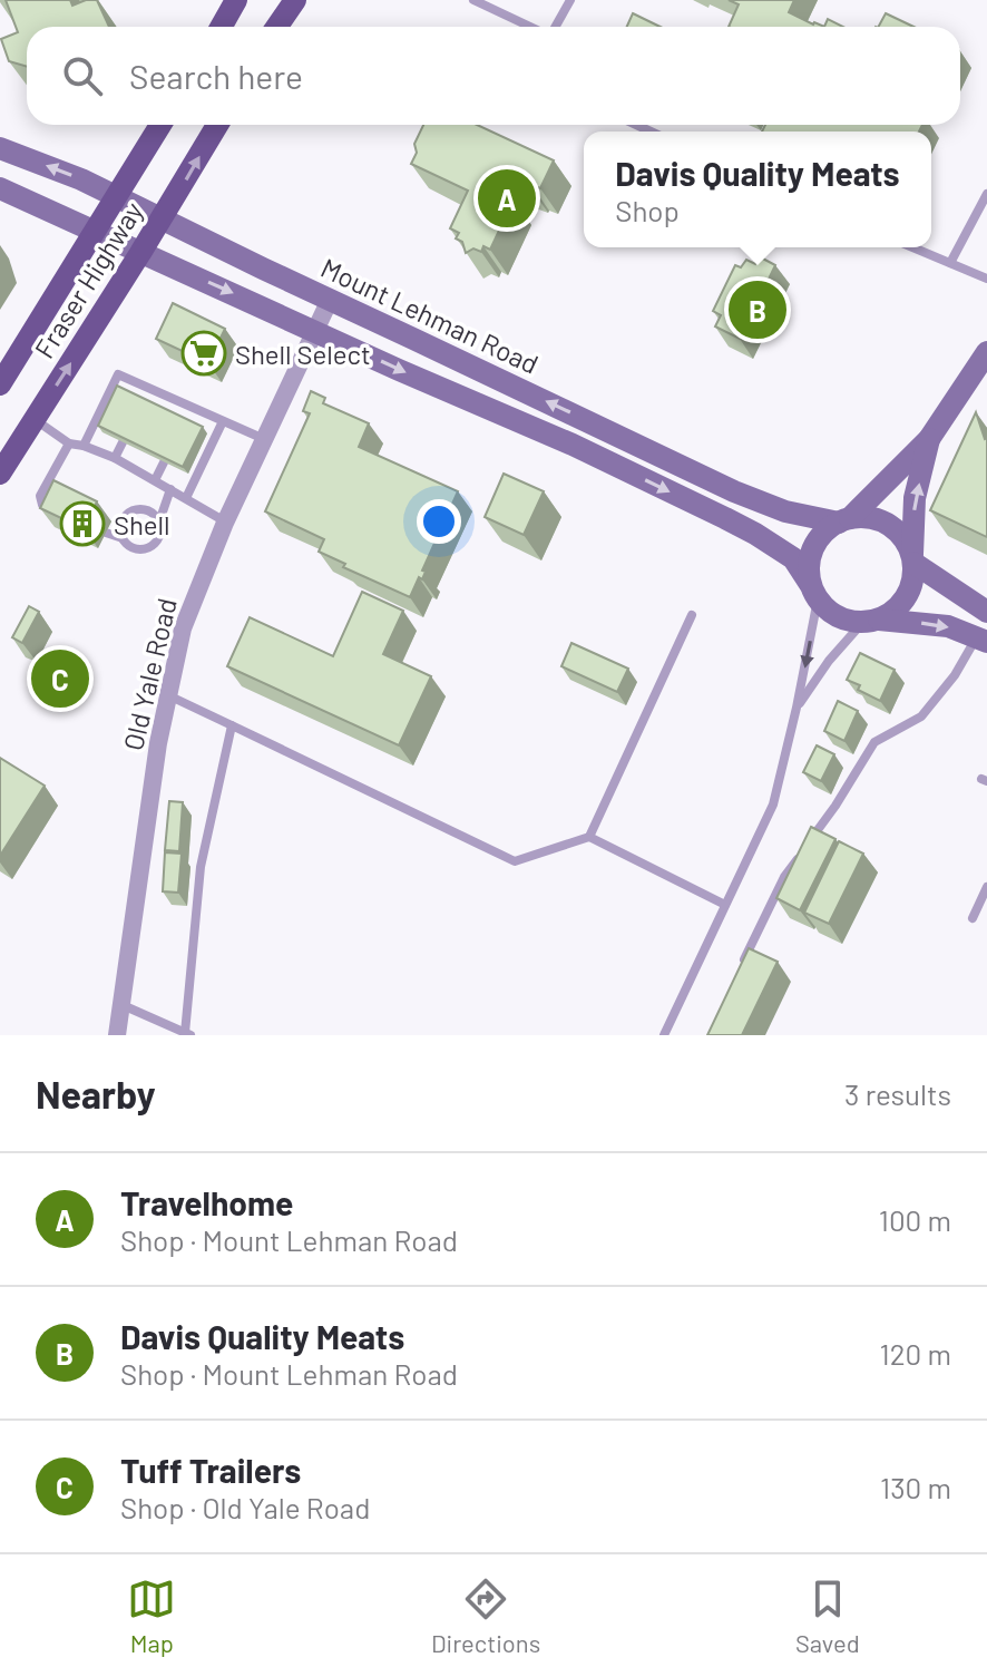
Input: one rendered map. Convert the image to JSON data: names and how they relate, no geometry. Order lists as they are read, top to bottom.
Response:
{
  "streets": {
    "main road": ["Fraser Highway", "Mount Lehman Road"],
    "street": ["Old Yale Road"]
  },
  "crossings": [
    ["Fraser Highway", "Mount Lehman Road"],
    ["Mount Lehman Road", "Old Yale Road"]
  ],
  "places": {
    "supermarket": ["Shell Select"],
    "building": ["Shell"]
  },
  "page": {
    "search": "Search here",
    "popup": ["Davis Quality Meats", "Shop"],
    "pins": ["A", "B", "C"],
    "heading": ["Nearby", "3 results"],
    "list": [
      {
        "mark": "A",
        "name": "Travelhome",
        "note": "Shop · Mount Lehman Road",
        "value": "100 m"
      },
      {
        "mark": "B",
        "name": "Davis Quality Meats",
        "note": "Shop · Mount Lehman Road",
        "value": "120 m"
      },
      {
        "mark": "C",
        "name": "Tuff Trailers",
        "note": "Shop · Old Yale Road",
        "value": "130 m"
      }
    ],
    "nav": ["Map", "Directions", "Saved"]
  }
}
